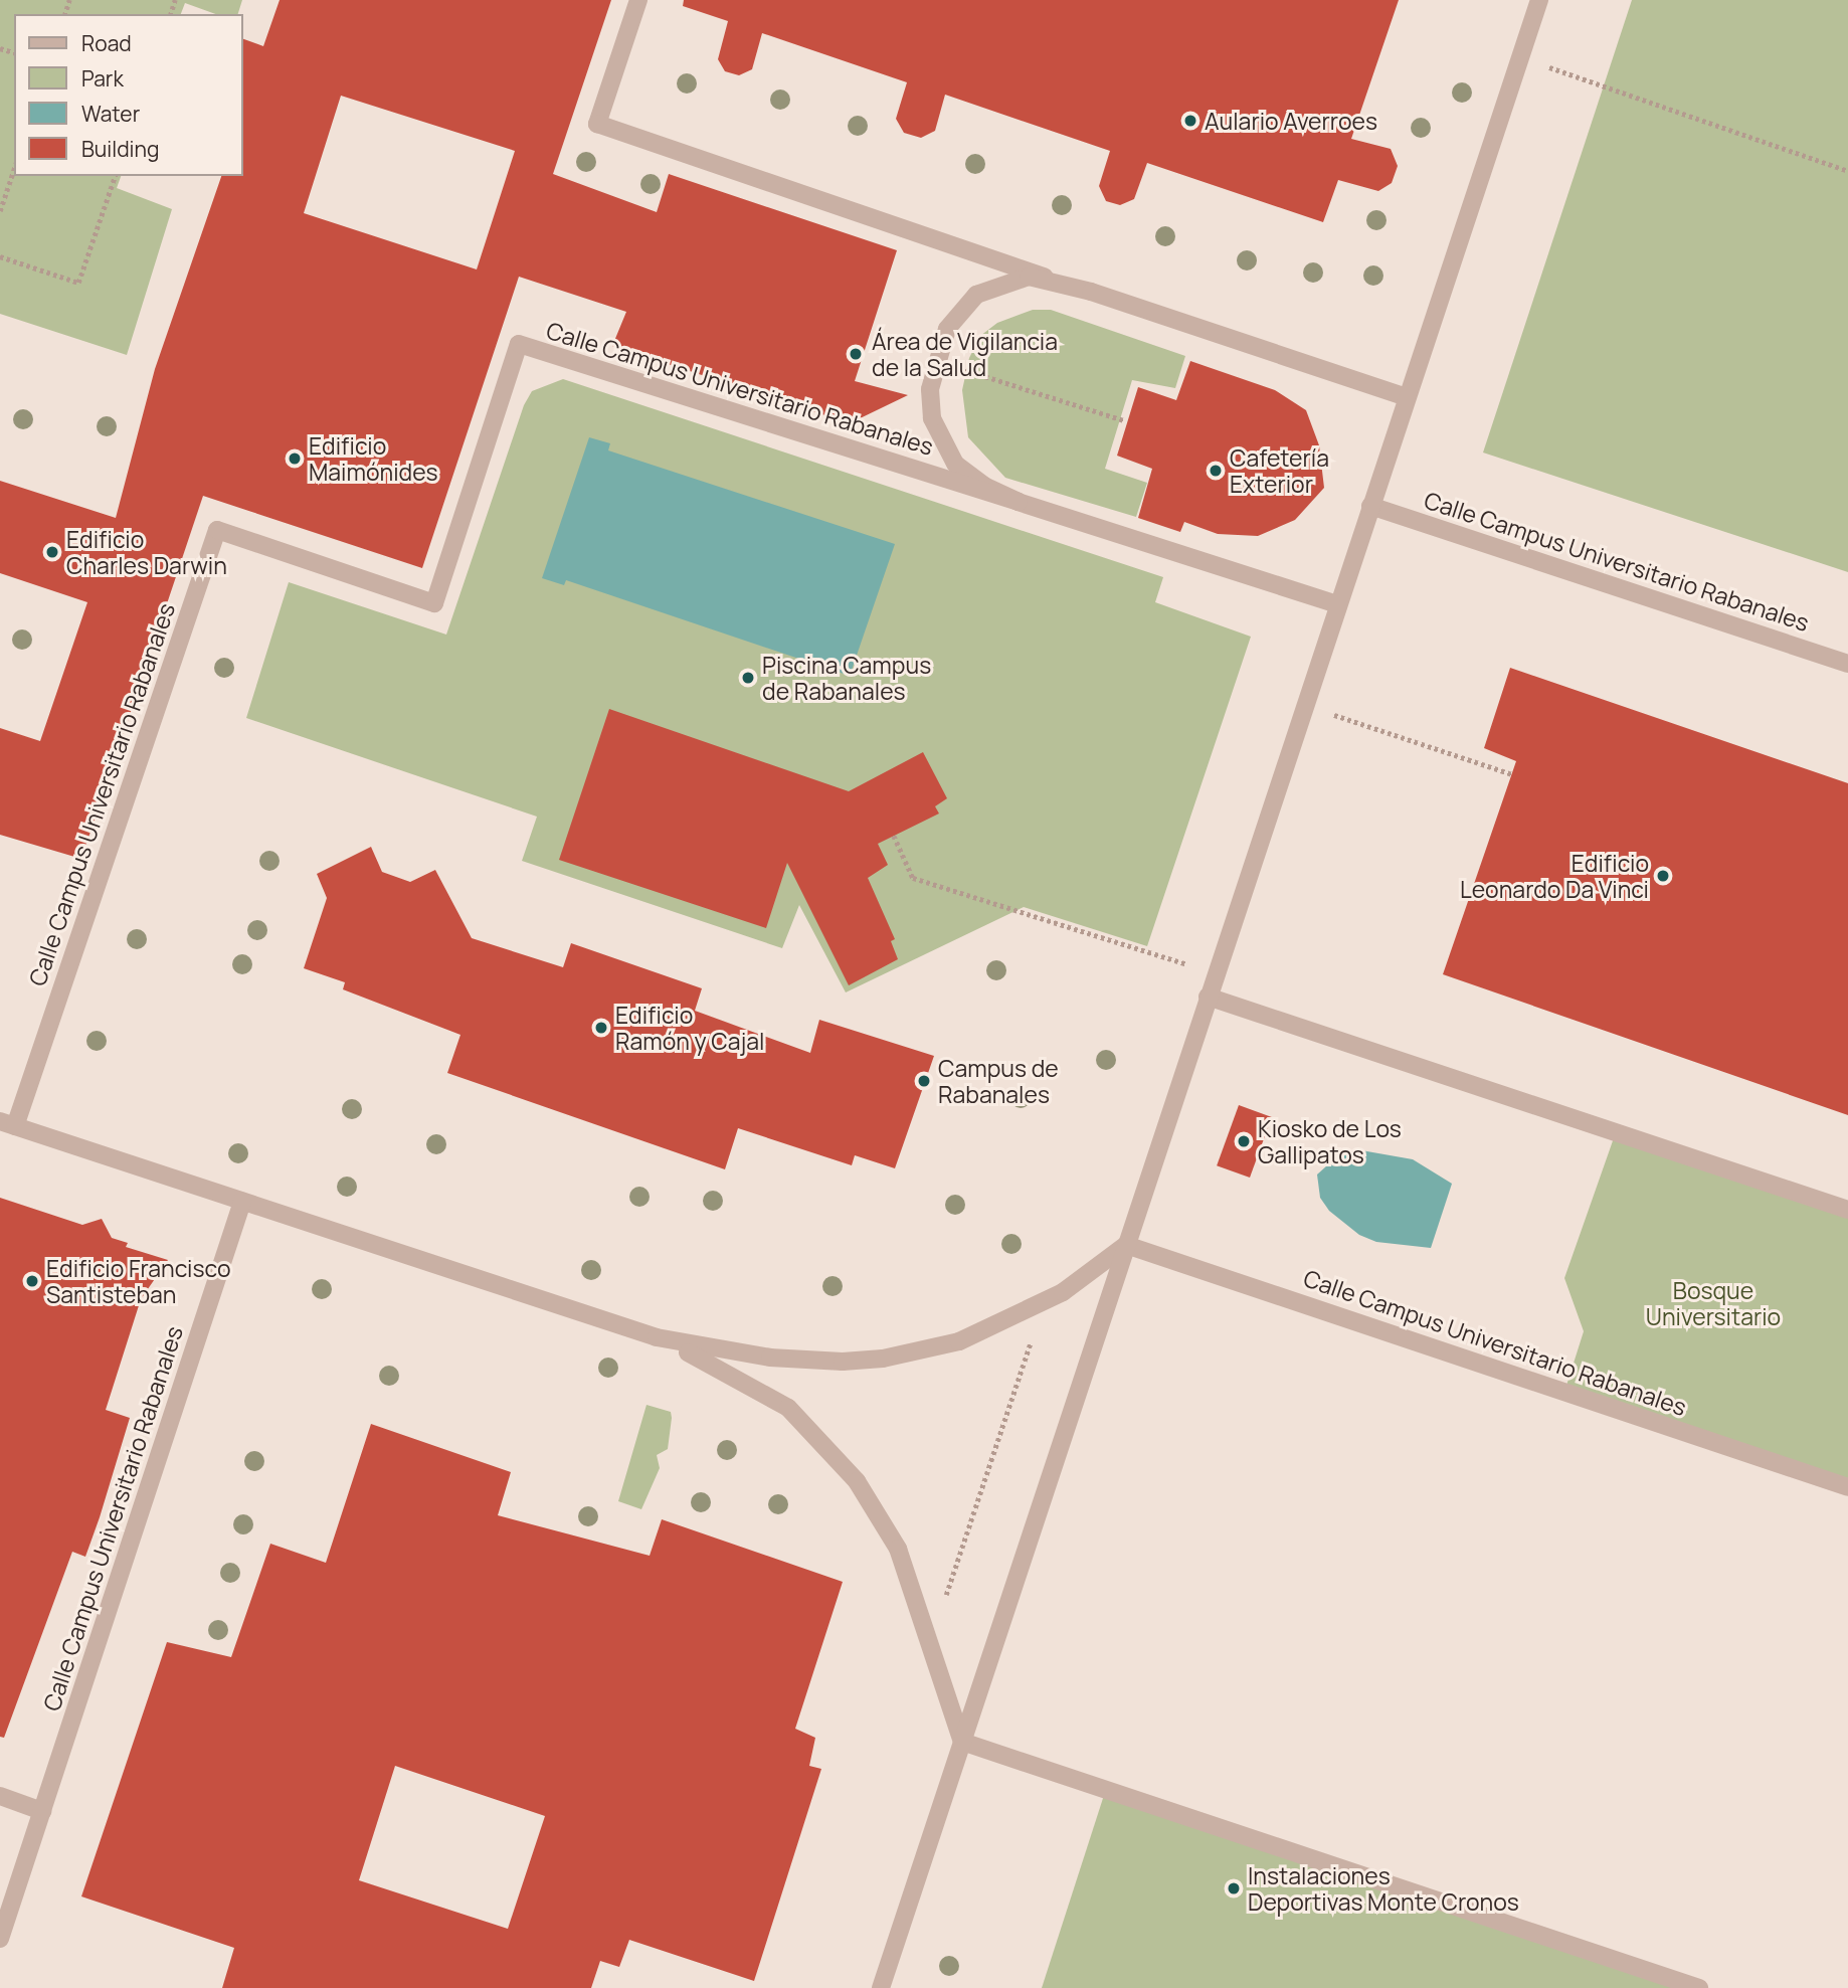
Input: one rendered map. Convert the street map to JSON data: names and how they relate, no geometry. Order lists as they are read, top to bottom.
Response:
{
  "streets": {
    "street": ["Calle Campus Universitario Rabanales"]
  },
  "parks": ["Bosque Universitario"],
  "places": [
    "Aulario Averroes",
    "Área de Vigilancia de la Salud",
    "Edificio Maimónides",
    "Cafetería Exterior",
    "Edificio Charles Darwin",
    "Piscina Campus de Rabanales",
    "Edificio Leonardo Da Vinci",
    "Edificio Ramón y Cajal",
    "Campus de Rabanales",
    "Kiosko de Los Gallipatos",
    "Edificio Francisco Santisteban",
    "Instalaciones Deportivas Monte Cronos"
  ],
  "legend": [
    "Road",
    "Park",
    "Water",
    "Building"
  ]
}
